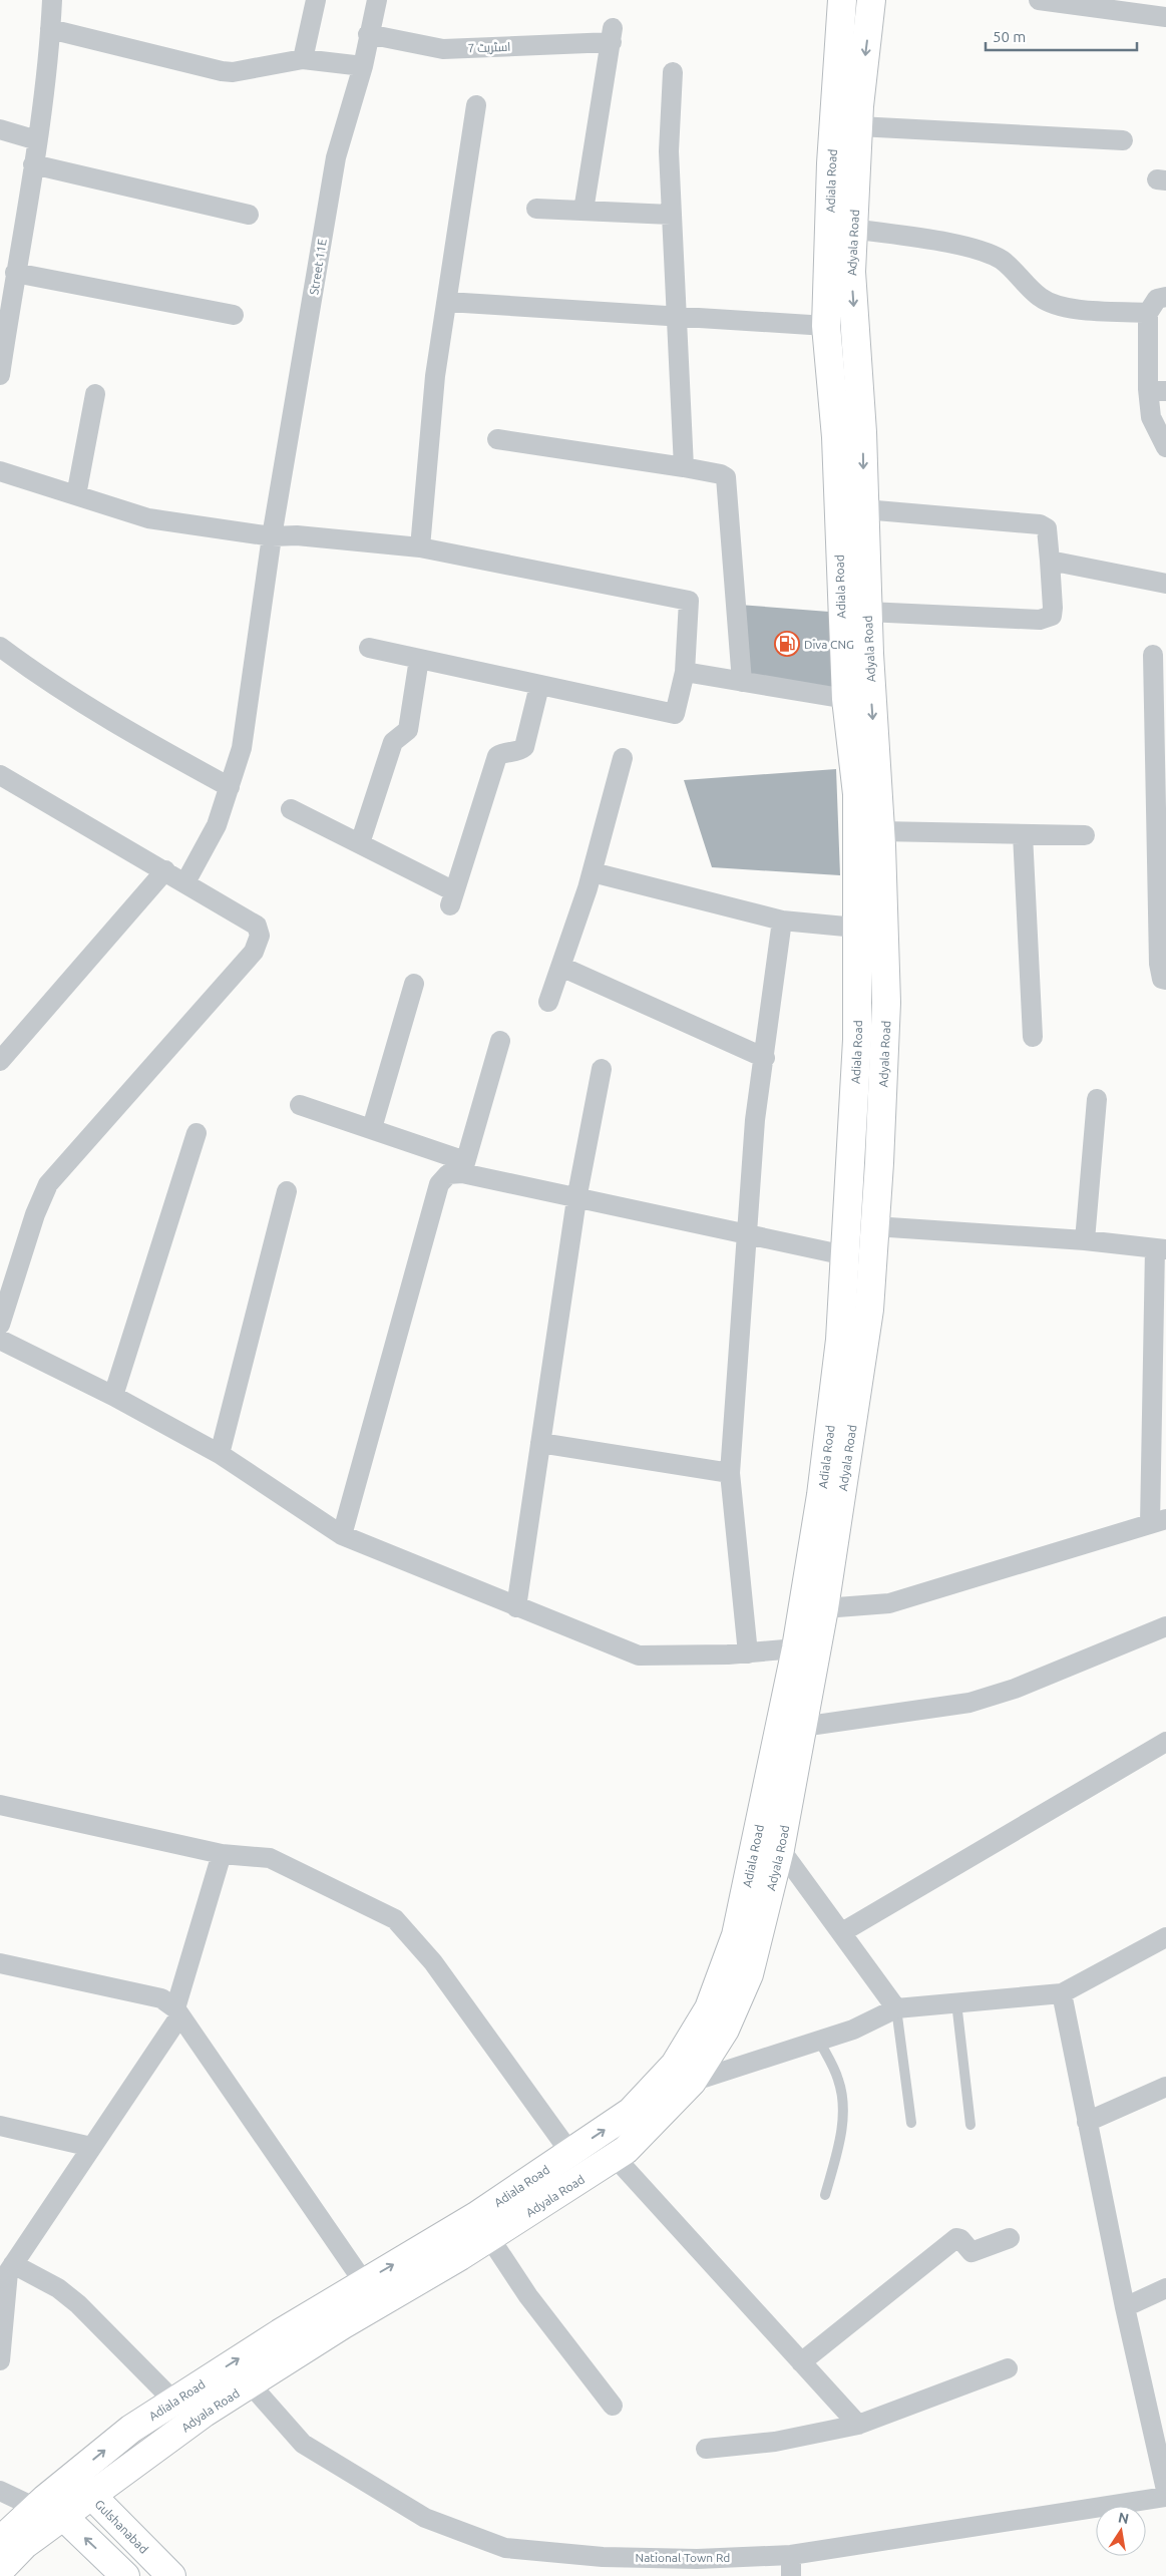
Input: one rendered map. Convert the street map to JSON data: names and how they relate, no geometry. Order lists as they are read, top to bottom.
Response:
{
  "streets": {
    "main road": ["Adiala Road", "Adyala Road", "Gulshanabad"],
    "street": ["اسٹریٹ 7", "Street 11E", "National Town Rd"]
  },
  "crossings": [
    ["اسٹریٹ 7", "Street 11E"],
    ["Adiala Road", "Adyala Road"],
    ["Adiala Road", "Gulshanabad"],
    ["Adyala Road", "Gulshanabad"],
    ["Adyala Road", "National Town Rd"]
  ],
  "one_way": ["Adiala Road"],
  "places": {
    "fuel station": ["Diva CNG"]
  },
  "scale_bar": "50 m",
  "north": "top"
}
